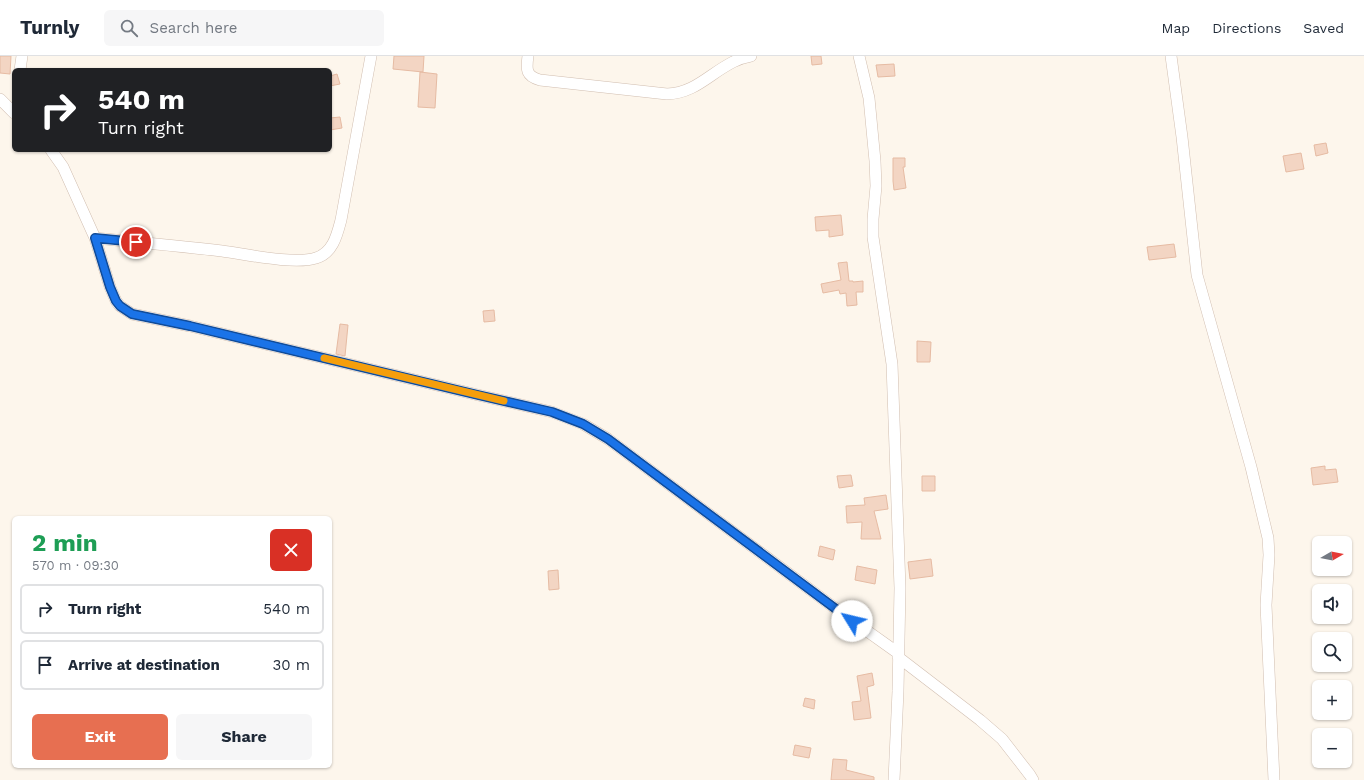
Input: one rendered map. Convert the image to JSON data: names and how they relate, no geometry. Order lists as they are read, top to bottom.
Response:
{
  "north": "right",
  "page": {
    "header": "Turnly",
    "search": "Search here",
    "nav": ["Map", "Directions", "Saved"],
    "turn": ["540 m", "Turn right"],
    "heading": ["2 min", "570 m · 09:30"],
    "map_buttons": ["+", "−"],
    "list": [
      {
        "name": "Turn right",
        "value": "540 m"
      },
      {
        "name": "Arrive at destination",
        "value": "30 m"
      }
    ],
    "buttons": ["Exit", "Share"]
  }
}
